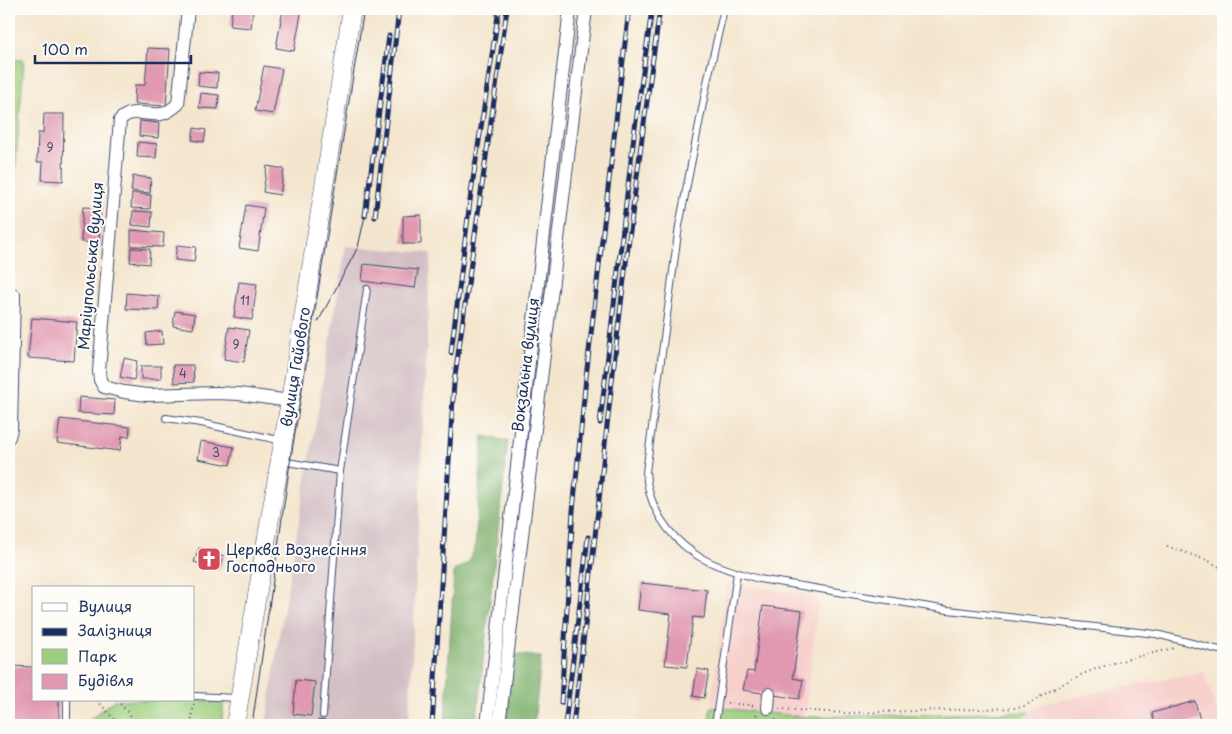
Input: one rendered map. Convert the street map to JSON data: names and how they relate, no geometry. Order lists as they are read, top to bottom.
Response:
{
  "streets": {
    "street": ["Маріупольська вулиця", "Вокзальна вулиця", "вулиця Гайового"]
  },
  "crossings": [
    ["Маріупольська вулиця", "вулиця Гайового"]
  ],
  "places": {
    "church": ["Церква Вознесіння Господнього"]
  },
  "house_numbers": [
    "9",
    "11",
    "9",
    "4",
    "3"
  ],
  "legend": [
    "Вулиця",
    "Залізниця",
    "Парк",
    "Будівля"
  ],
  "scale_bar": "100 m"
}
